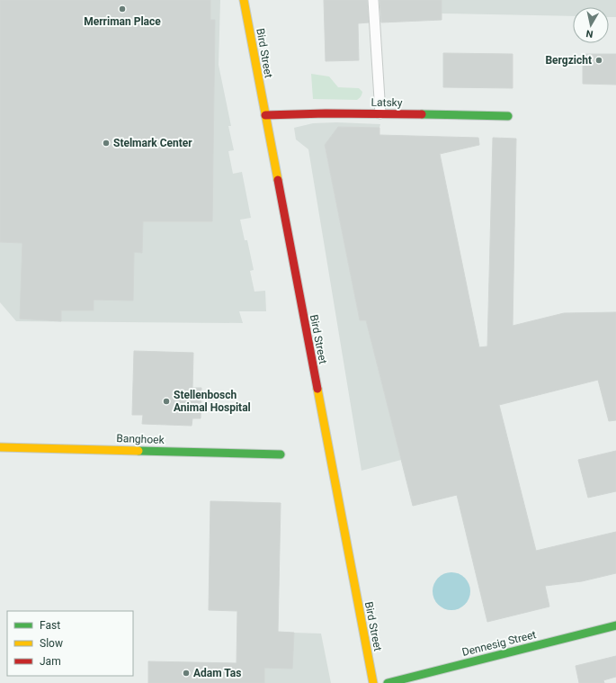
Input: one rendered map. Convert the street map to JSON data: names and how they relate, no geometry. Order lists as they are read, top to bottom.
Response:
{
  "streets": {
    "street": [
      "Bird Street",
      "Latsky",
      "Banghoek",
      "Dennesig Street"
    ]
  },
  "crossings": [
    ["Bird Street", "Latsky"]
  ],
  "places": [
    "Merriman Place",
    "Bergzicht",
    "Stelmark Center",
    "Stellenbosch Animal Hospital",
    "Adam Tas"
  ],
  "legend": ["Fast", "Slow", "Jam"],
  "north": "bottom"
}
